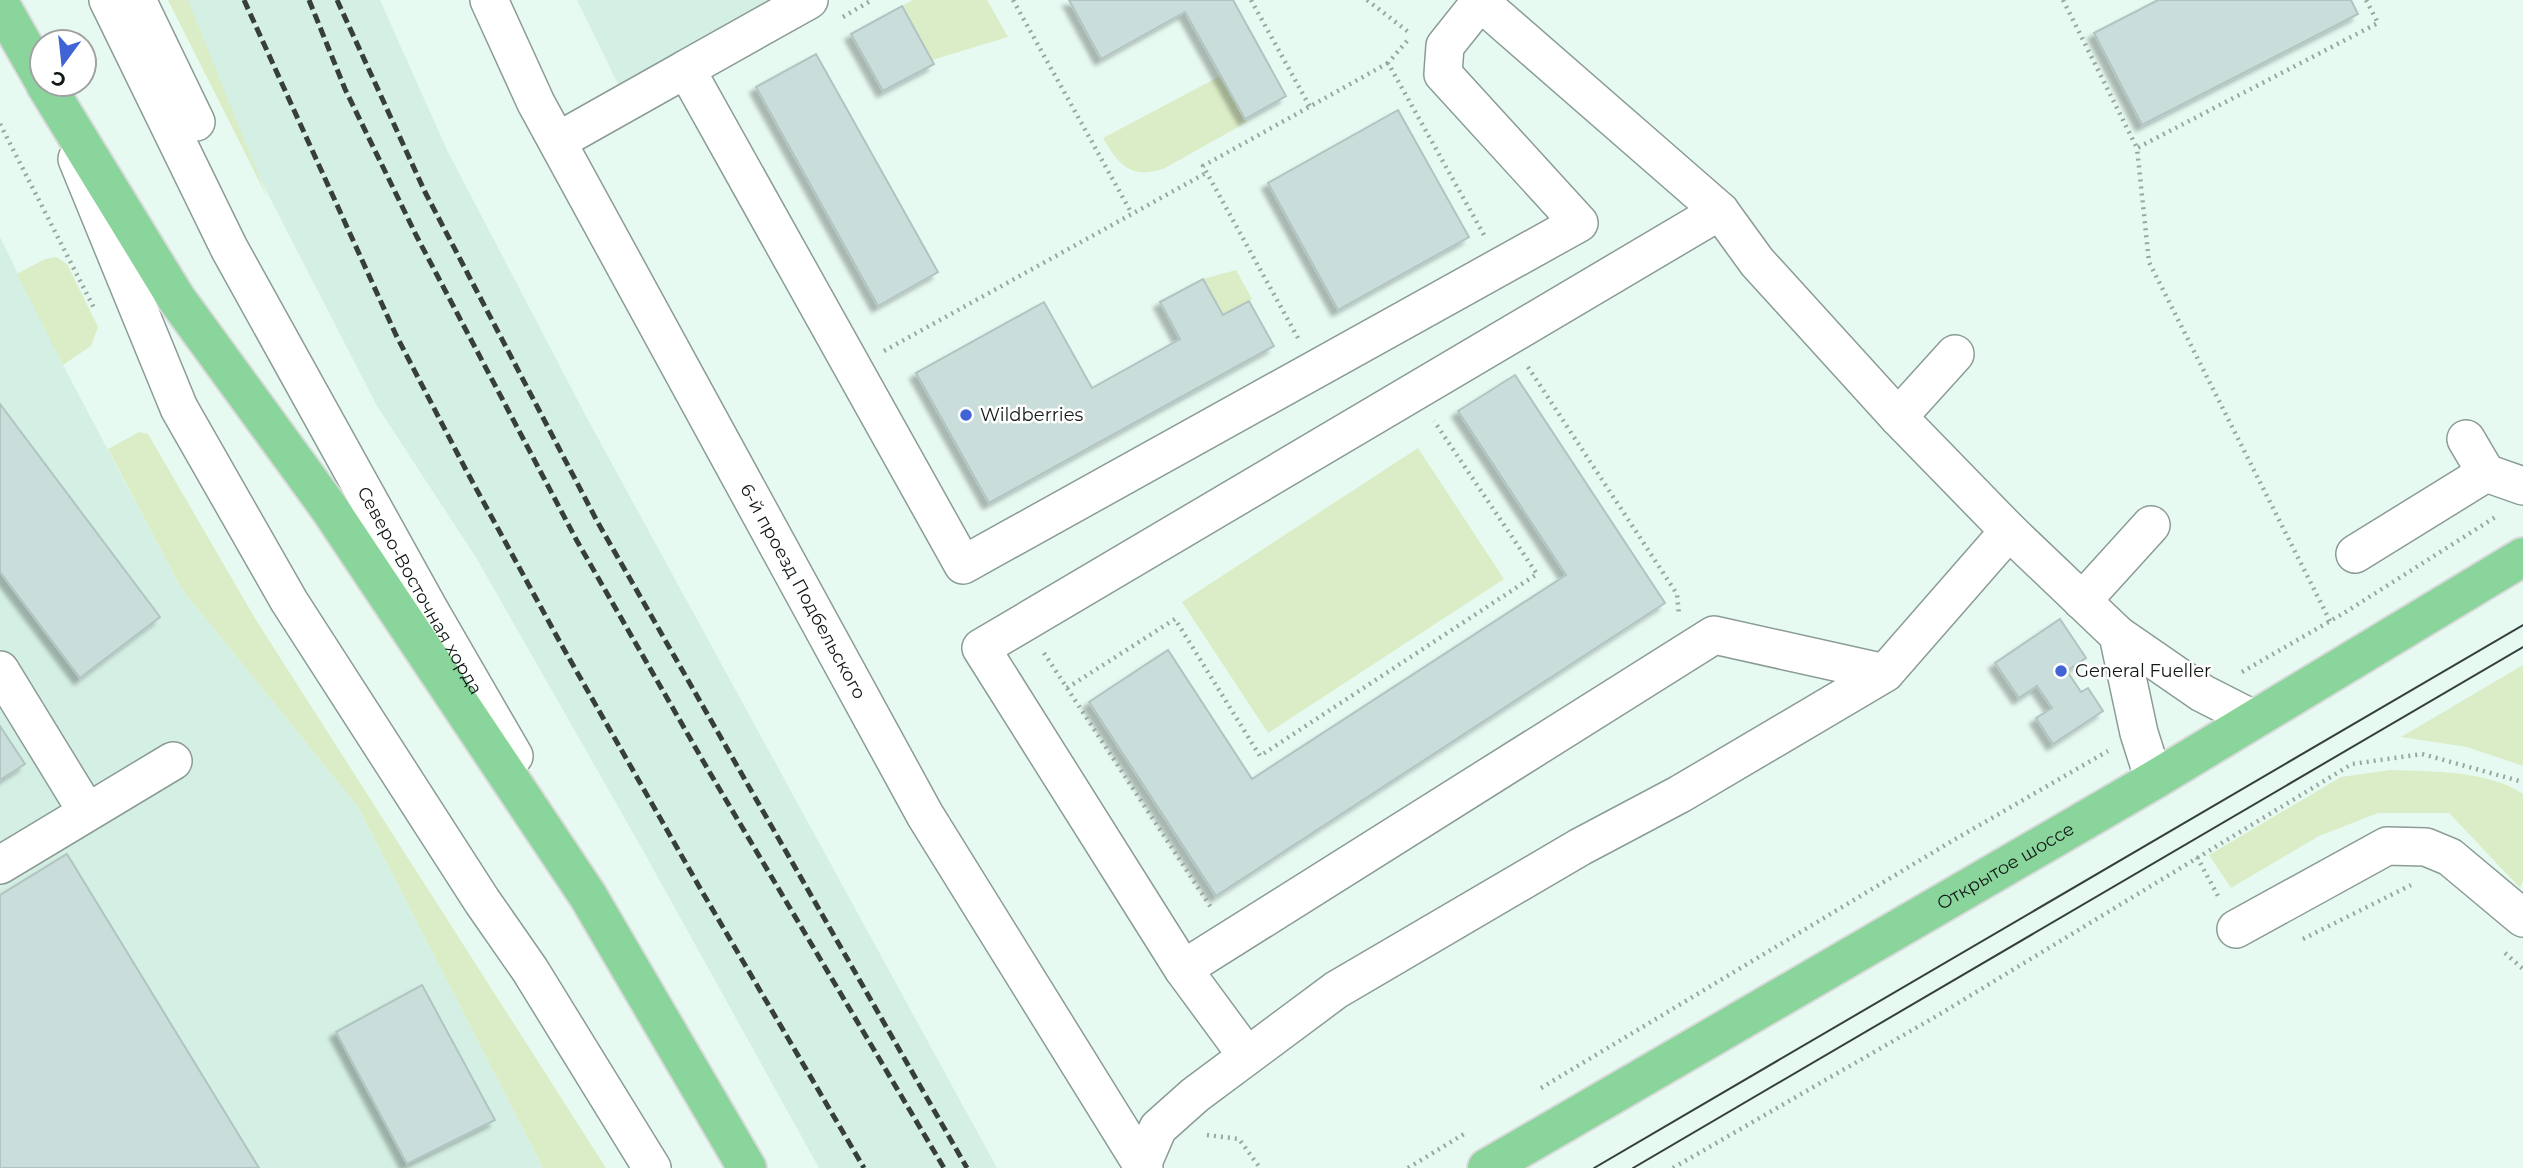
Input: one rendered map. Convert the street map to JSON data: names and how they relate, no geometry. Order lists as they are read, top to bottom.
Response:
{
  "streets": {
    "main road": ["Северо-Восточная хорда", "Открытое шоссе"],
    "street": ["6-й проезд Подбельского"]
  },
  "places": ["Wildberries", "General Fueller"],
  "north": "bottom"
}
